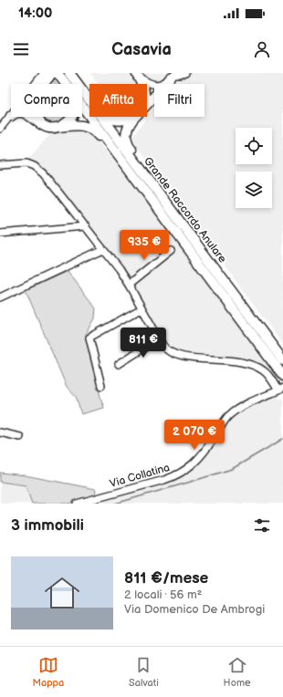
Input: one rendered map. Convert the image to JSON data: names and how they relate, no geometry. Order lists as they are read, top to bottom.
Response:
{
  "streets": {
    "highway": ["Grande Raccordo Anulare"],
    "street": ["Via Collatina"]
  },
  "page": {
    "status": "14:00",
    "header": "Casavia",
    "chip": ["Compra", "Affitta", "Filtri"],
    "price": ["935 €", "811 €", "2 070 €"],
    "heading": "3 immobili",
    "list": [
      {
        "name": "811 €/mese",
        "note": "2 locali · 56 m² · Via Domenico De Ambrogi"
      }
    ],
    "tabs": ["Mappa", "Salvati", "Home"]
  }
}
